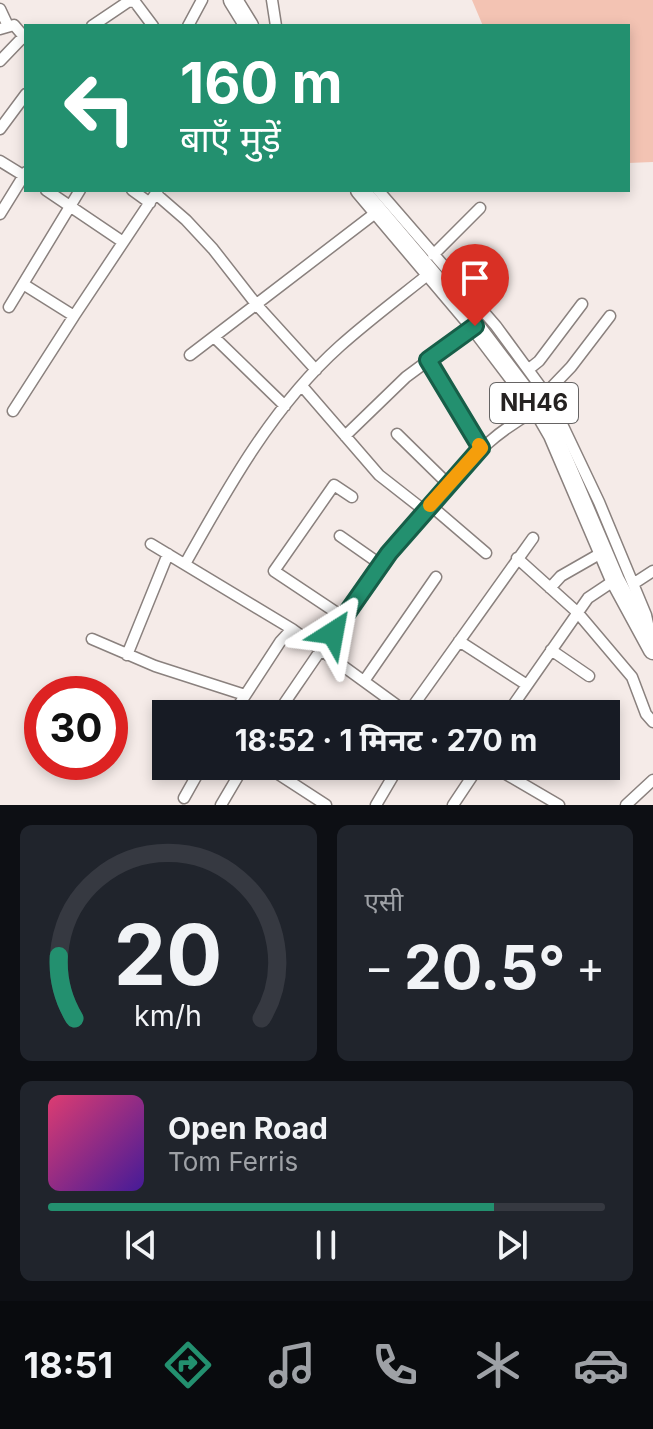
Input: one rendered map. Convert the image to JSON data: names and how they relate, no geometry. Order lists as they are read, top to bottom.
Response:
{
  "streets": {
    "highway": ["NH46"]
  },
  "page": {
    "turn": ["160 m", "बाएँ मुड़ें"],
    "limit": "30",
    "trip": "18:52 · 1 मिनट · 270 m",
    "tile": "एसी",
    "heat": ["−", "20.5°", "+"],
    "song": ["Open Road", "Tom Ferris"],
    "tabs": "18:51",
    "gauge": ["20", "km/h"]
  }
}
